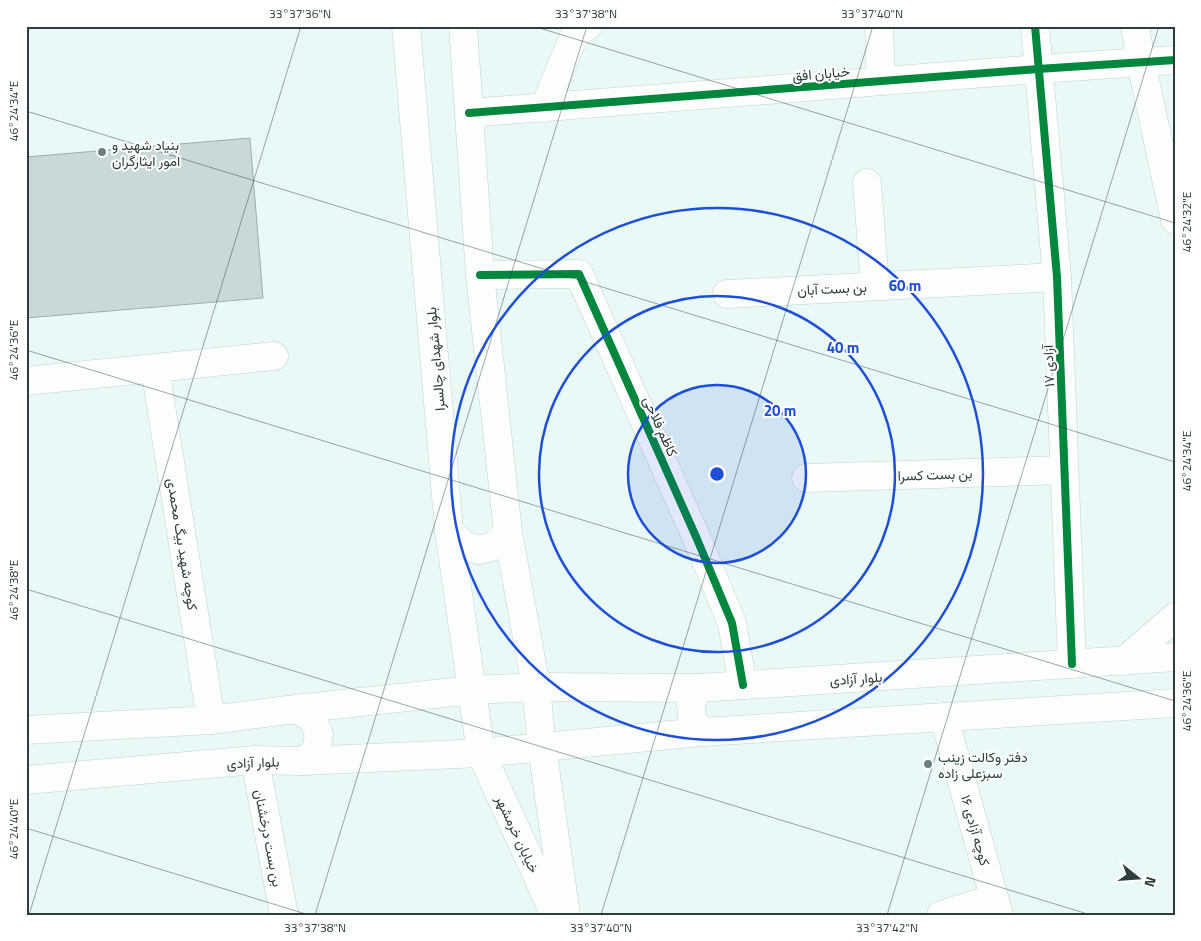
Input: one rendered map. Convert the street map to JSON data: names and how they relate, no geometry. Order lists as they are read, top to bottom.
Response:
{
  "streets": {
    "street": [
      "خیابان افق",
      "بن بست آبان",
      "بلوار شهدای چالسرا",
      "آزادی ۱۷",
      "کاظم فلاحی",
      "بن بست کسرا",
      "کوچه شهید بیگ محمدی",
      "بلوار آزادی",
      "کوچه آزادی ۱۶",
      "خیابان خرمشهر",
      "بن بست درخشنان"
    ]
  },
  "crossings": [
    ["خیابان افق", "آزادی ۱۷"],
    ["بن بست آبان", "آزادی ۱۷"],
    ["بلوار شهدای چالسرا", "بلوار آزادی"],
    ["بلوار شهدای چالسرا", "خیابان خرمشهر"],
    ["آزادی ۱۷", "بن بست کسرا"],
    ["آزادی ۱۷", "بلوار آزادی"],
    ["کاظم فلاحی", "بلوار آزادی"],
    ["بلوار آزادی", "خیابان خرمشهر"],
    ["بلوار آزادی", "بن بست درخشنان"]
  ],
  "places": ["بنیاد شهید و امور ایثارگران", "دفتر وکالت زینب سبزعلی زاده"],
  "north": "right",
  "coordinates": [
    "33°37'36\"N",
    "33°37'38\"N",
    "33°37'40\"N",
    "46°24'34\"E",
    "46°24'32\"E",
    "46°24'36\"E",
    "46°24'38\"E",
    "46°24'40\"E",
    "33°37'42\"N"
  ],
  "rings": ["60 m", "40 m", "20 m"]
}
